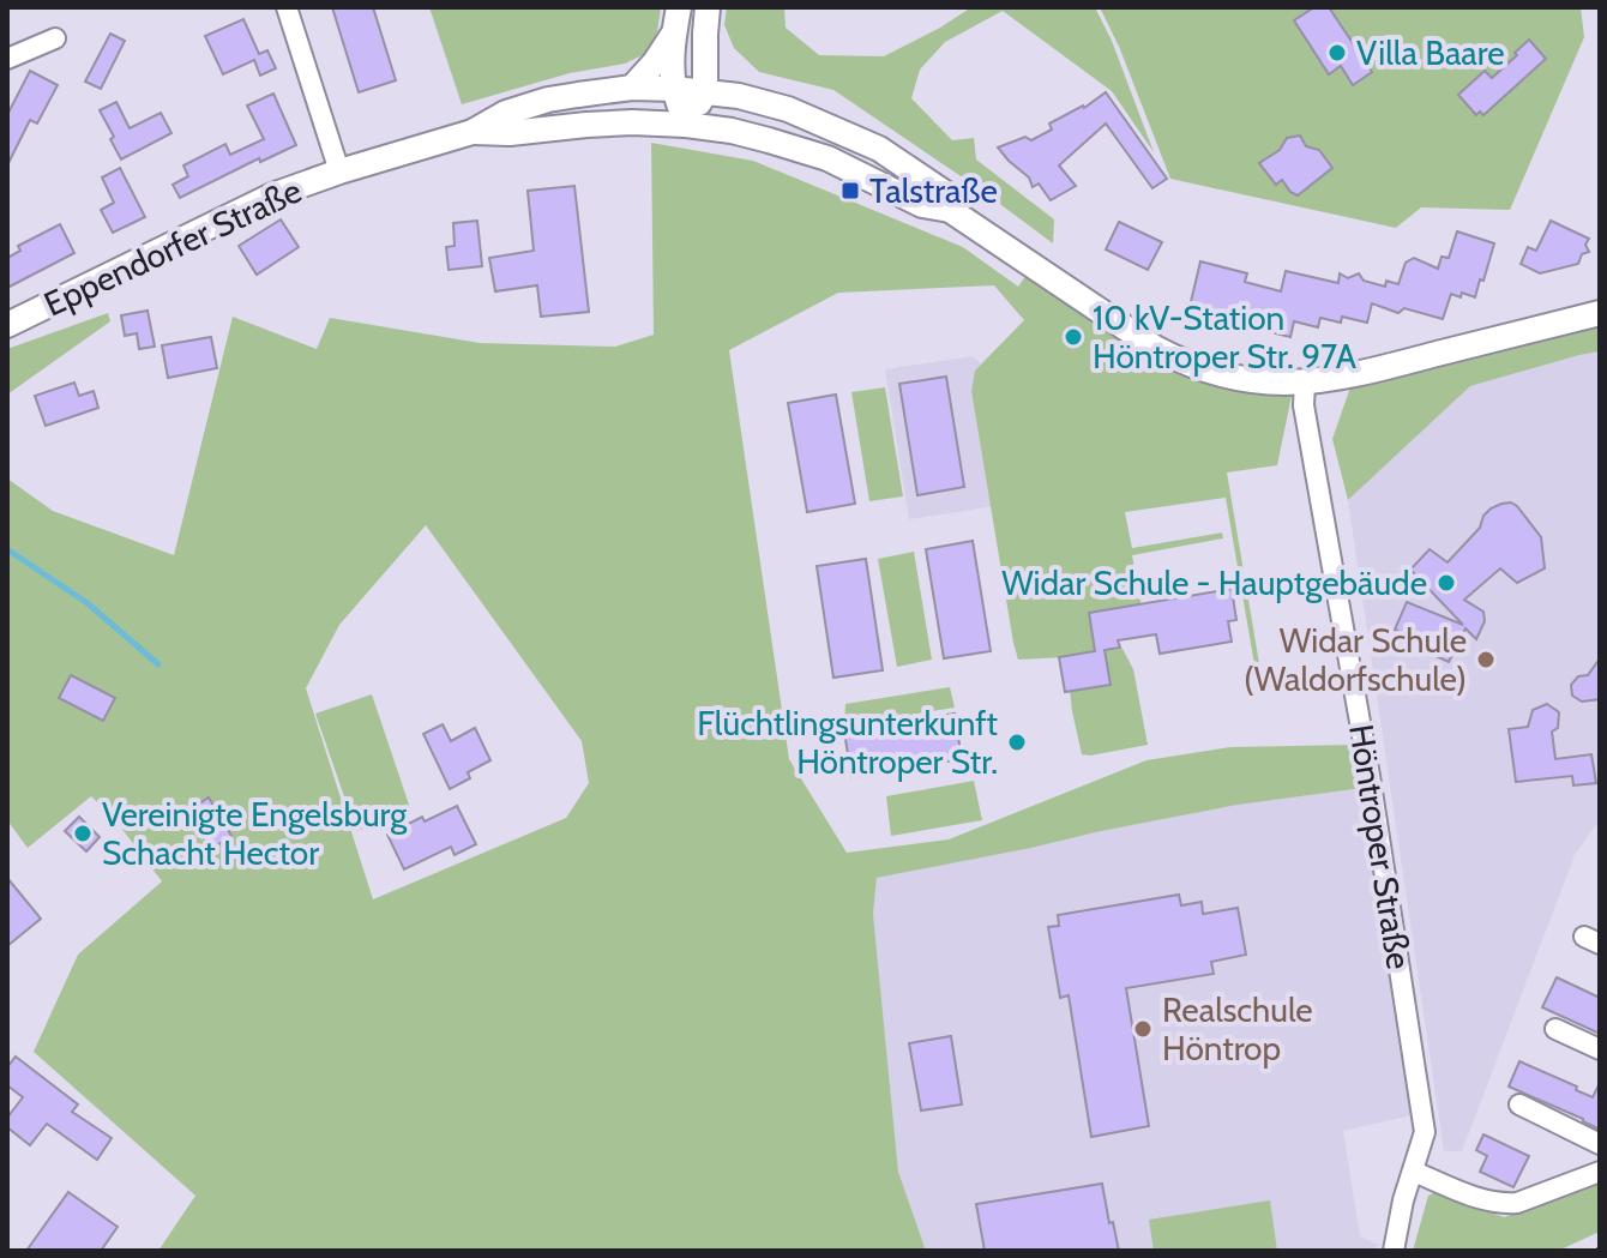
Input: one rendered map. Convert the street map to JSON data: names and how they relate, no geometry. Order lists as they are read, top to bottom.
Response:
{
  "streets": {
    "street": ["Eppendorfer Straße", "Höntroper Straße"]
  },
  "places": {
    "other": [
      "Villa Baare",
      "10 kV-Station Höntroper Str. 97A",
      "Widar Schule - Hauptgebäude",
      "Widar Schule (Waldorfschule)",
      "Flüchtlingsunterkunft Höntroper Str.",
      "Vereinigte Engelsburg Schacht Hector",
      "Realschule Höntrop"
    ],
    "transit": ["Talstraße"]
  }
}
